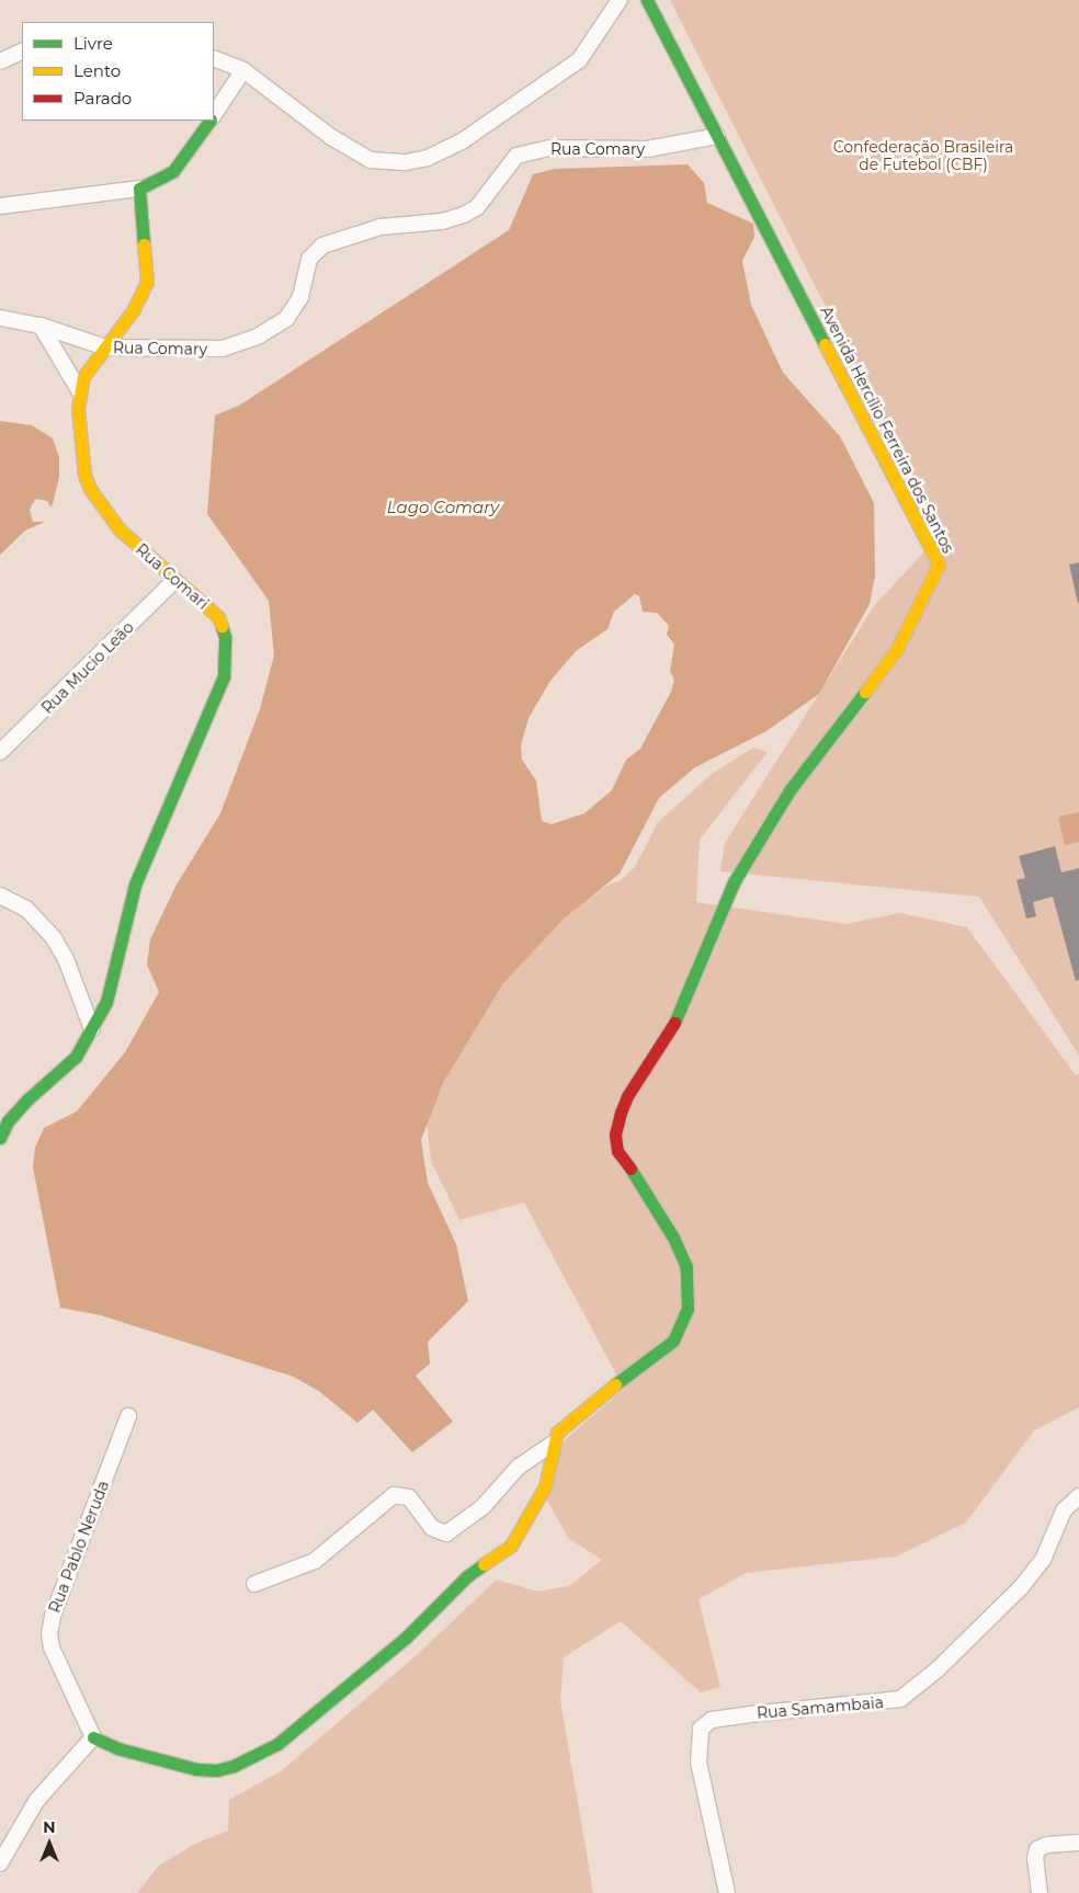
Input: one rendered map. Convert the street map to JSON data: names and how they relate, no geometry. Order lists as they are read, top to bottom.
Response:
{
  "streets": {
    "street": [
      "Rua Comary",
      "Avenida Hercílio Ferreira dos Santos",
      "Rua Comari",
      "Rua Mucio Leão",
      "Rua Pablo Neruda",
      "Rua Samambaia"
    ]
  },
  "crossings": [
    ["Rua Comary", "Avenida Hercílio Ferreira dos Santos"],
    ["Rua Comary", "Rua Comari"],
    ["Avenida Hercílio Ferreira dos Santos", "Rua Pablo Neruda"],
    ["Rua Comari", "Rua Mucio Leão"]
  ],
  "water": ["Lago Comary"],
  "parks": ["Confederação Brasileira de Futebol (CBF)"],
  "legend": ["Livre", "Lento", "Parado"],
  "north": "top"
}
